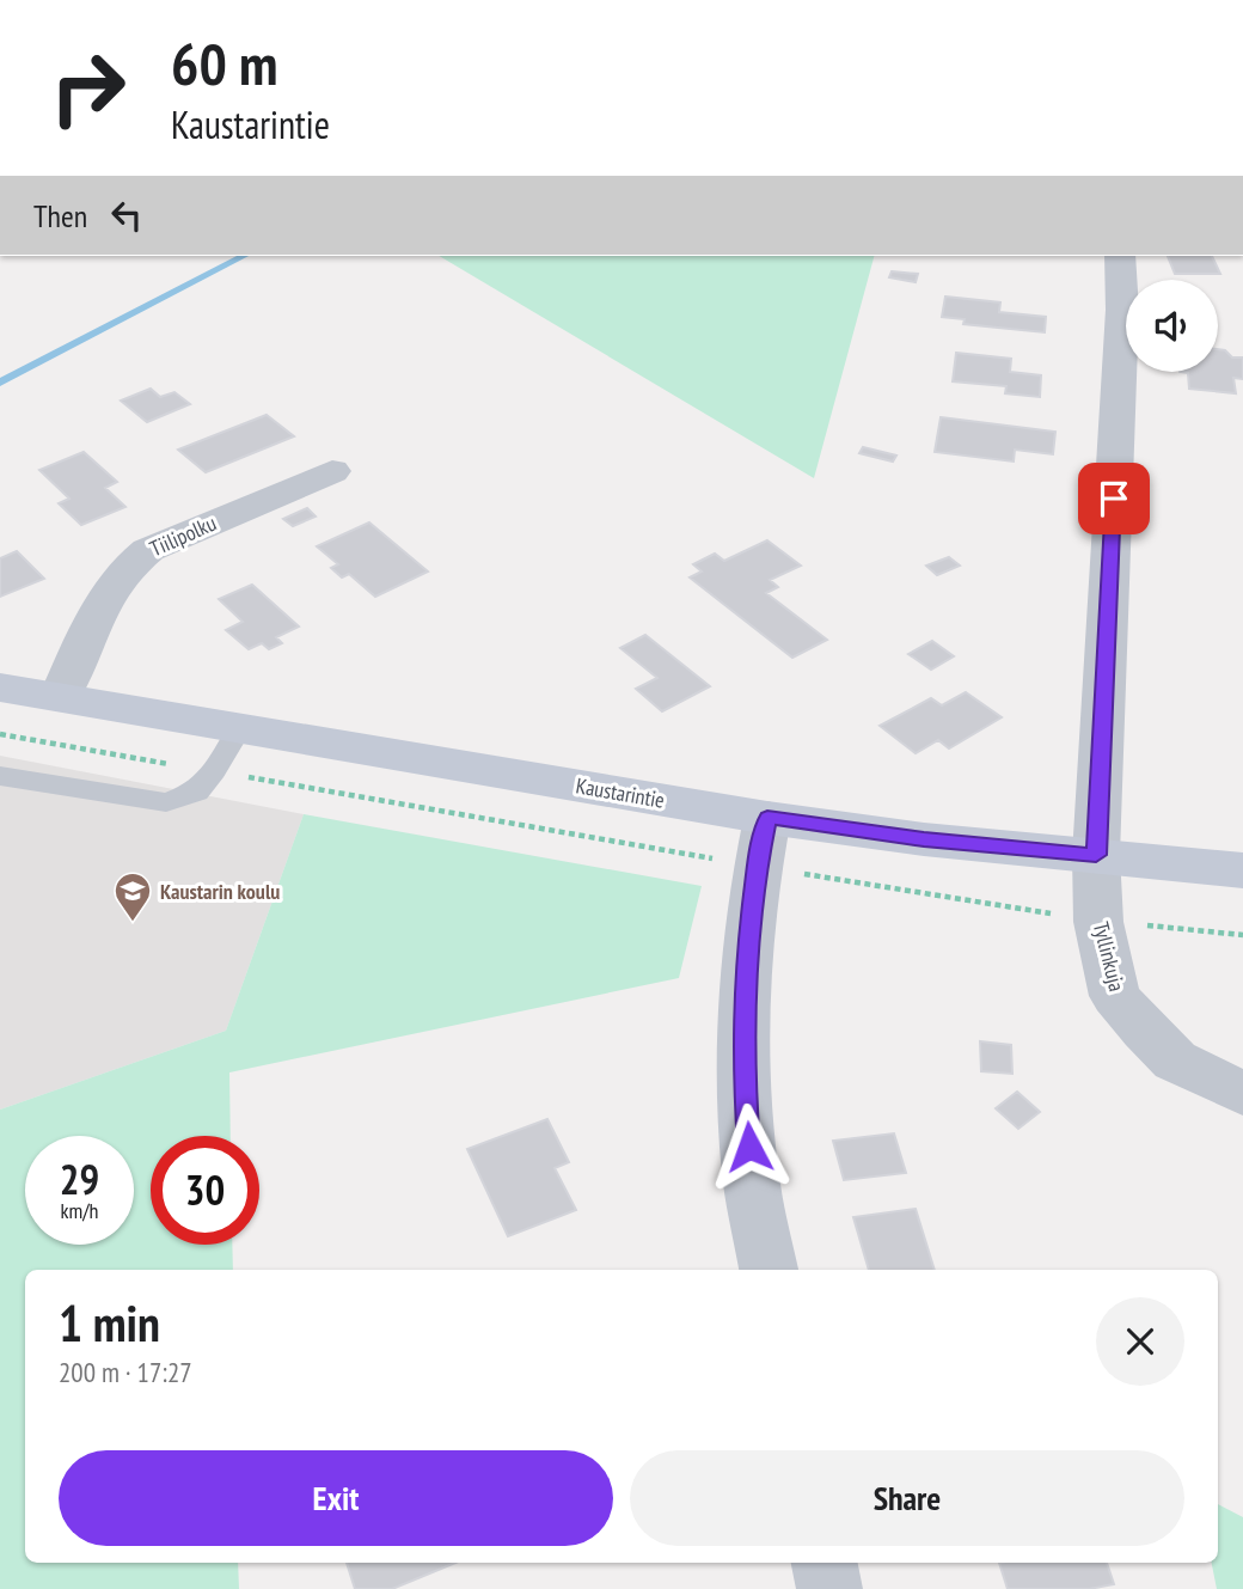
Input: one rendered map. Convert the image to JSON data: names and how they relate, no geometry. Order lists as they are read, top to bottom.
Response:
{
  "streets": {
    "street": ["Tiilipolku", "Kaustarintie", "Tyllinkuja"]
  },
  "crossings": [
    ["Tiilipolku", "Kaustarintie"],
    ["Kaustarintie", "Tyllinkuja"]
  ],
  "places": {
    "school or university": ["Kaustarin koulu"]
  },
  "page": {
    "turn": ["60 m", "Kaustarintie"],
    "then": "Then",
    "speed": "29 km/h",
    "limit": "30",
    "heading": ["1 min", "200 m · 17:27"],
    "buttons": ["Exit", "Share"]
  }
}
